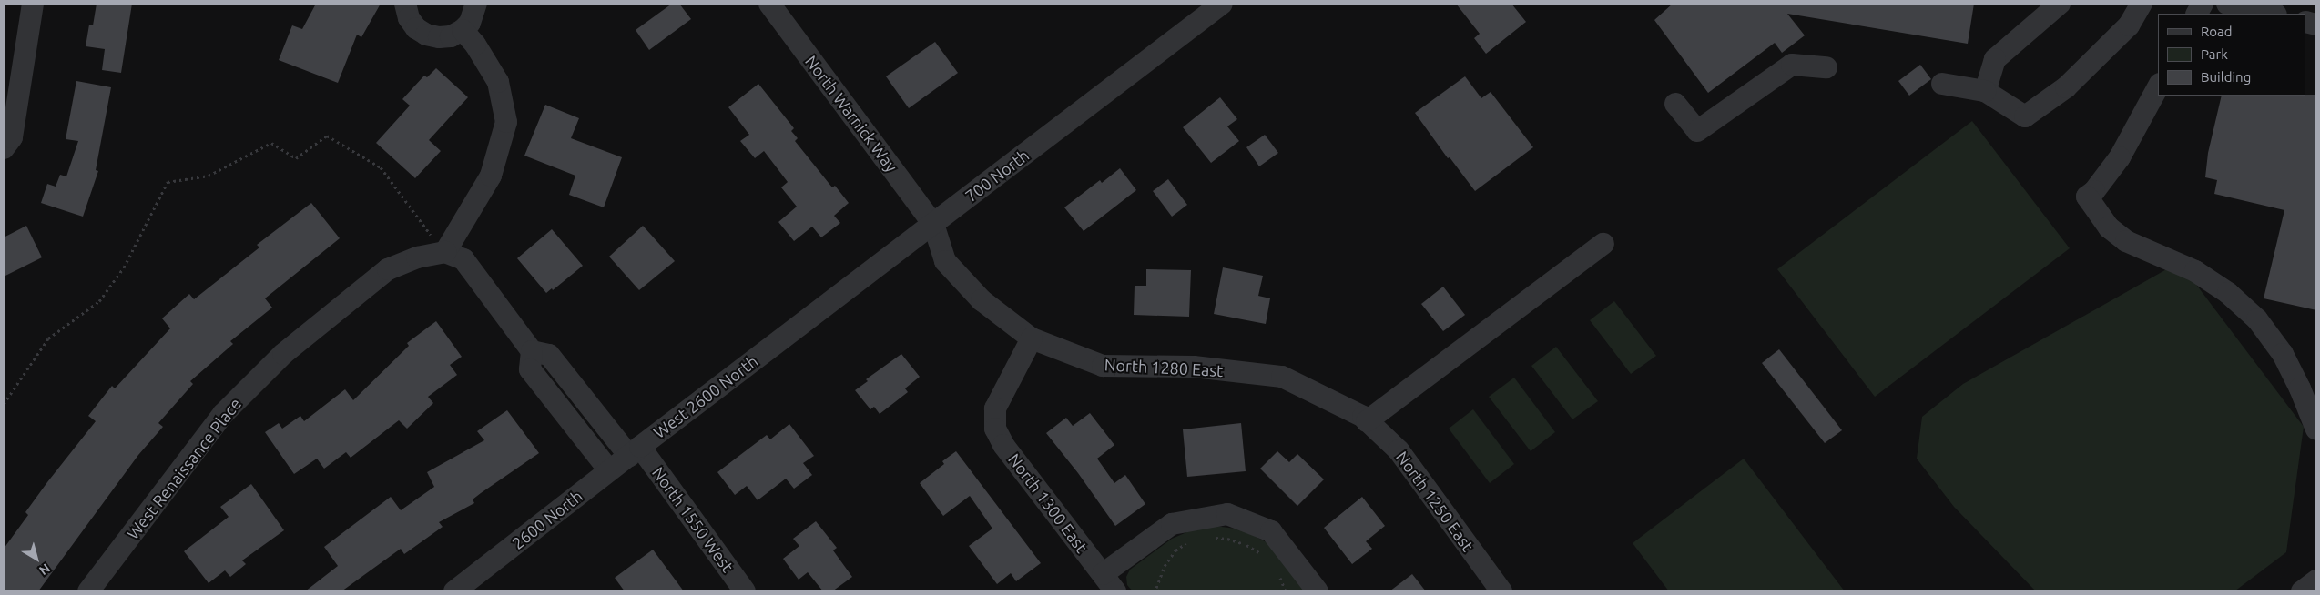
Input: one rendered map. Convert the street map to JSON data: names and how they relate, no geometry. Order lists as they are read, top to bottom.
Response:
{
  "streets": {
    "street": [
      "North Warnick Way",
      "700 North",
      "North 1280 East",
      "West 2600 North",
      "West Renaissance Place",
      "North 1250 East",
      "North 1300 East",
      "2600 North",
      "North 1550 West"
    ]
  },
  "crossings": [
    ["North Warnick Way", "700 North"],
    ["North Warnick Way", "North 1280 East"],
    ["700 North", "North 1280 East"],
    ["700 North", "West 2600 North"],
    ["North 1280 East", "North 1250 East"],
    ["North 1280 East", "North 1300 East"],
    ["West 2600 North", "2600 North"],
    ["West 2600 North", "North 1550 West"],
    ["2600 North", "North 1550 West"]
  ],
  "legend": ["Road", "Park", "Building"],
  "north": "bottom right"
}
